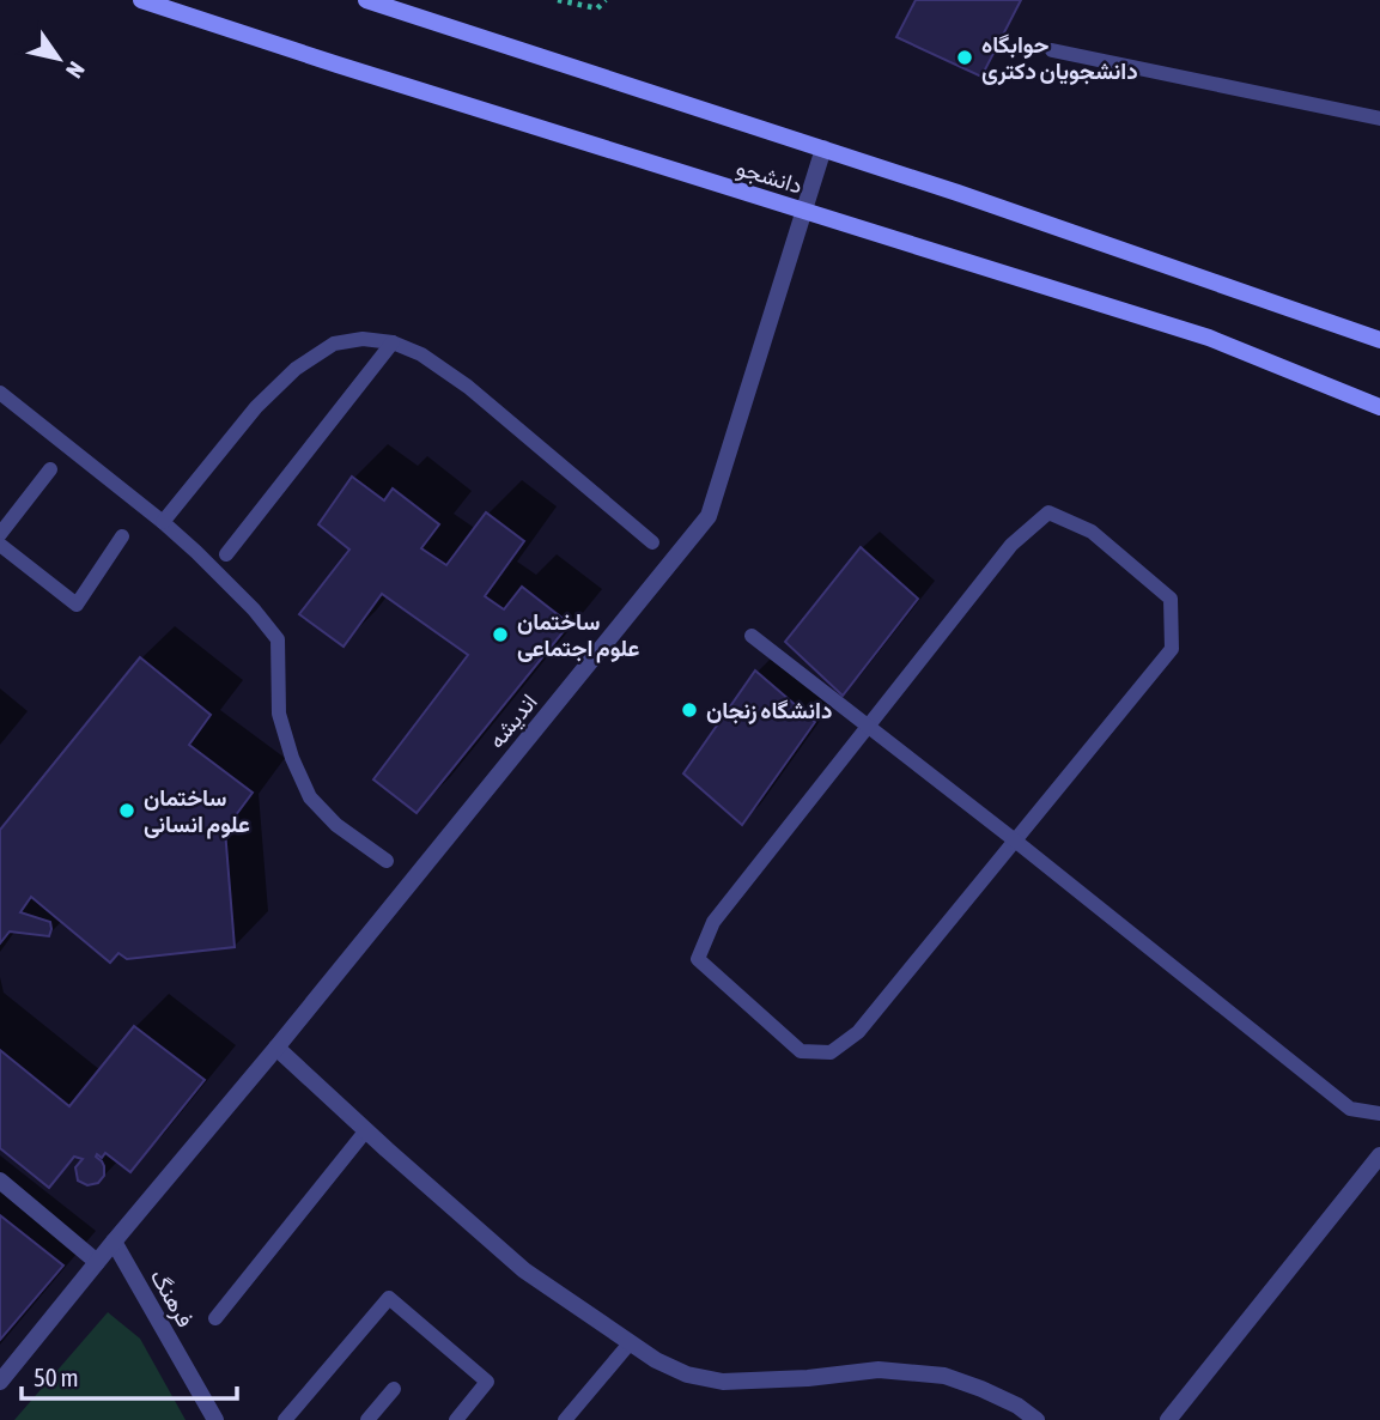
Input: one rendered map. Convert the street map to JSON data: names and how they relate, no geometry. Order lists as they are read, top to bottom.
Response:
{
  "streets": {
    "main road": ["دانشجو"],
    "street": ["اندیشه", "فرهنگ"]
  },
  "crossings": [
    ["دانشجو", "اندیشه"],
    ["اندیشه", "فرهنگ"]
  ],
  "places": [
    "حوابگاه دانشجویان دکتری",
    "ساختمان علوم اجتماعی",
    "دانشگاه زنجان",
    "ساختمان علوم انسانی"
  ],
  "scale_bar": "50 m",
  "north": "bottom right"
}
